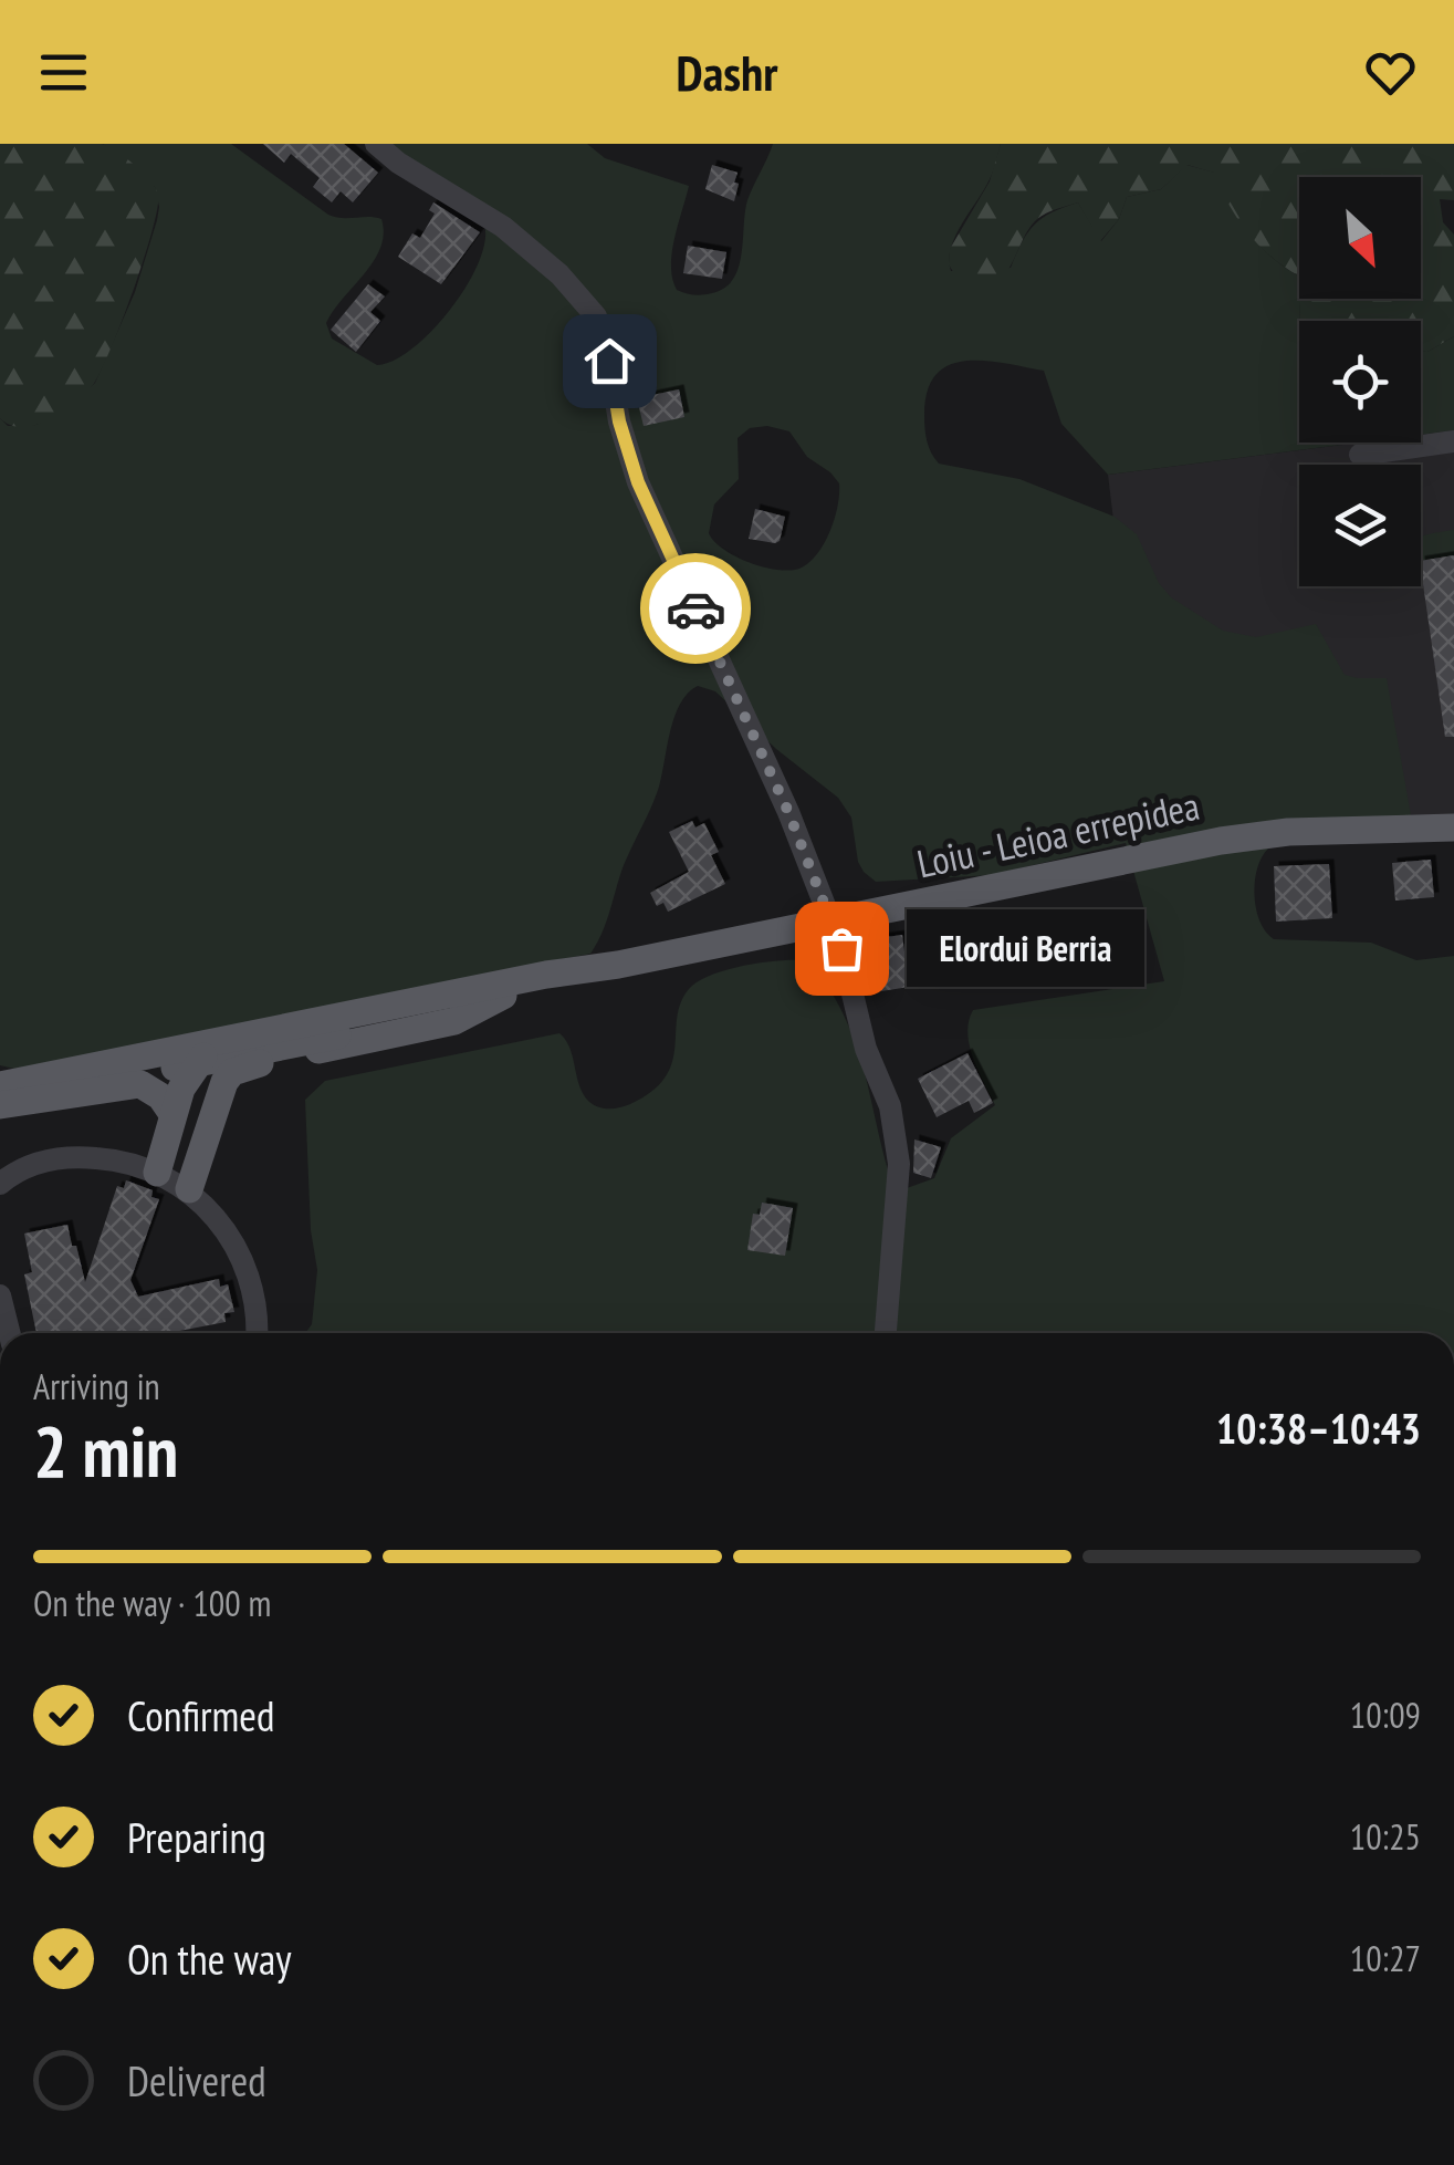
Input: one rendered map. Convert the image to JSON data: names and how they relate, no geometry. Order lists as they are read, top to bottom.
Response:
{
  "streets": {
    "main road": ["Loiu - Leioa errepidea"]
  },
  "places": ["Elordui Berria"],
  "north": "bottom right",
  "page": {
    "header": "Dashr",
    "bubble": "Elordui Berria",
    "heading": ["2 min", "Arriving in", "10:38–10:43"],
    "bar": "On the way · 100 m",
    "list": [
      ["Confirmed", "10:09"],
      ["Preparing", "10:25"],
      ["On the way", "10:27"],
      "Delivered"
    ]
  }
}
